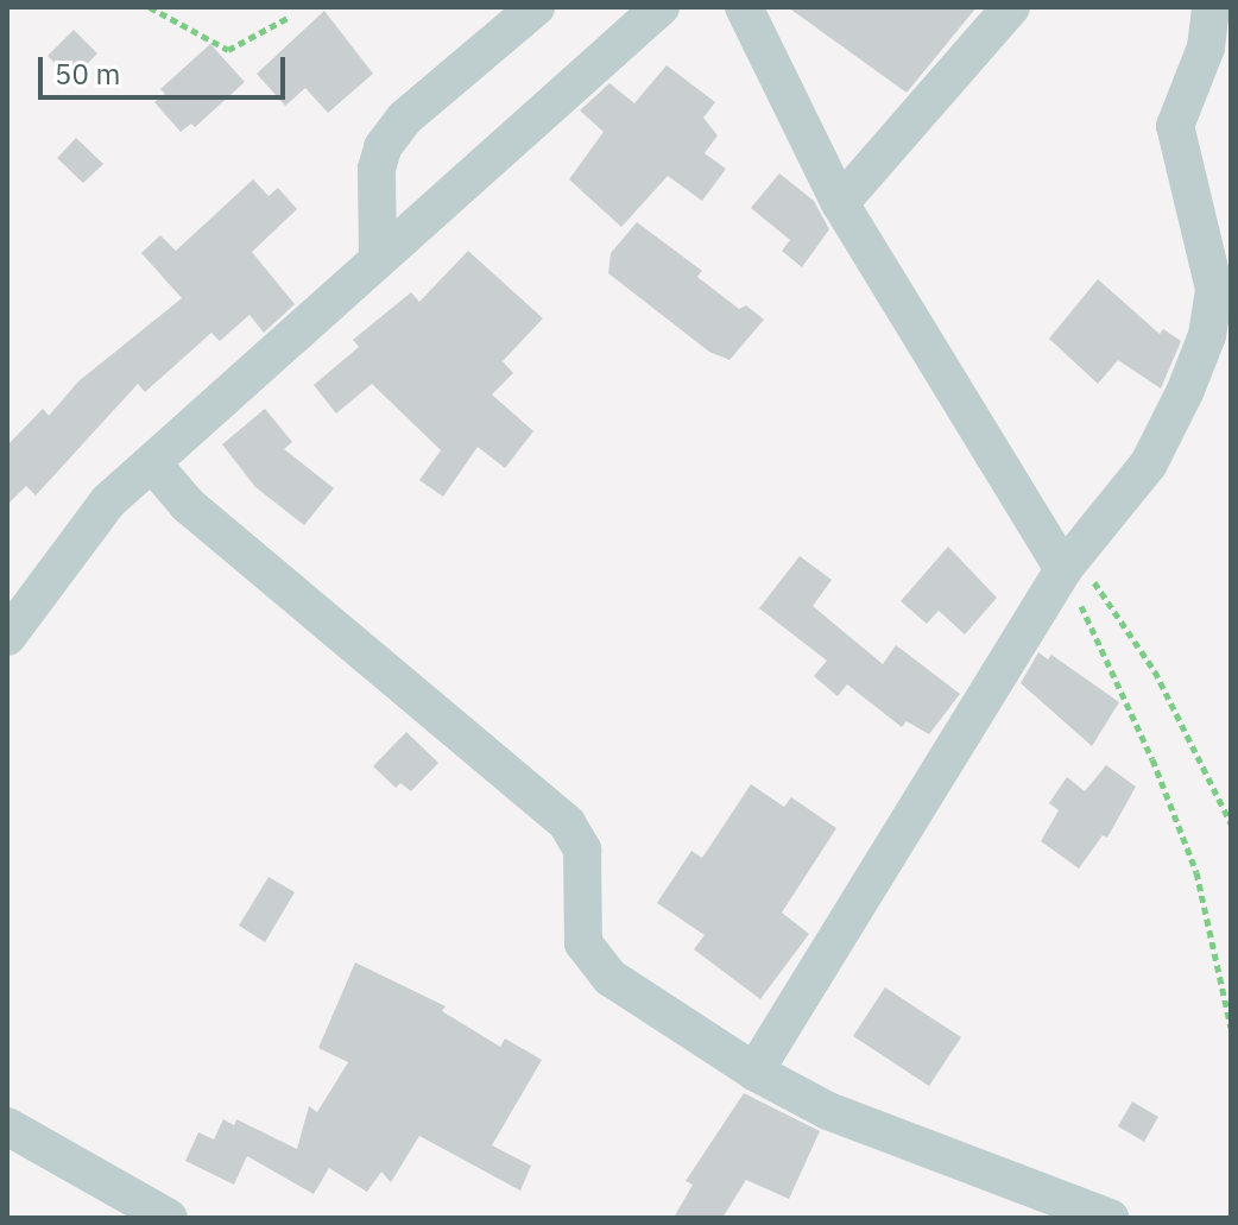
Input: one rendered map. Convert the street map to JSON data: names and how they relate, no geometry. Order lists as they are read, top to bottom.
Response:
{
  "scale_bar": "50 m"
}
